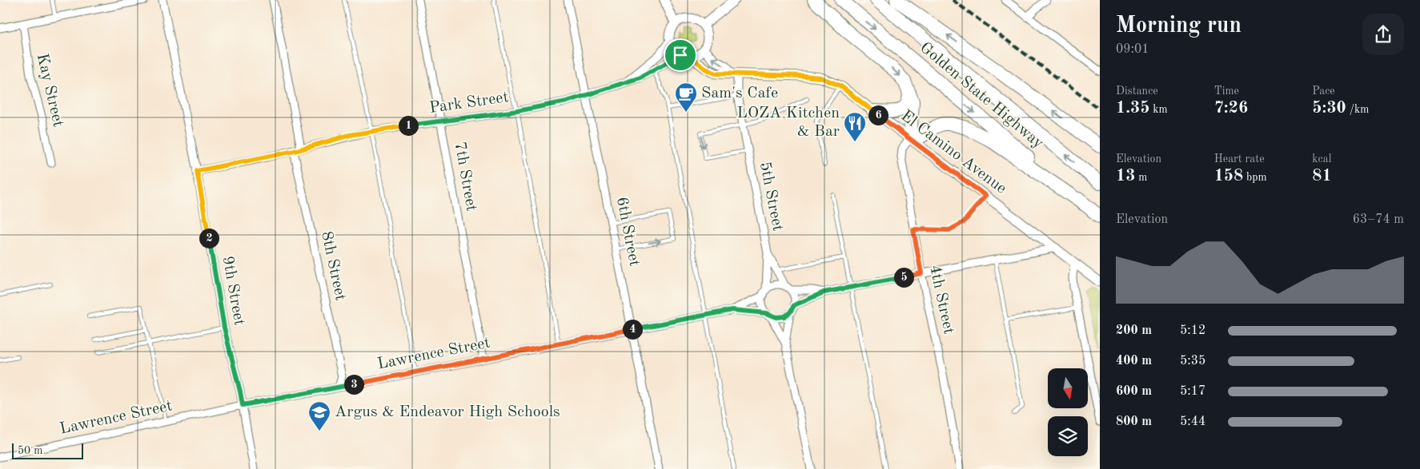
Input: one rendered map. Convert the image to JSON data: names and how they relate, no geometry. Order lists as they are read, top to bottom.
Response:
{
  "streets": {
    "highway": ["Golden State Highway"],
    "street": [
      "Kay Street",
      "Park Street",
      "El Camino Avenue",
      "7th Street",
      "5th Street",
      "6th Street",
      "8th Street",
      "9th Street",
      "4th Street",
      "Lawrence Street"
    ]
  },
  "crossings": [
    ["Park Street", "El Camino Avenue"],
    ["Park Street", "7th Street"],
    ["Park Street", "6th Street"],
    ["Park Street", "8th Street"],
    ["Park Street", "9th Street"],
    ["El Camino Avenue", "5th Street"],
    ["El Camino Avenue", "4th Street"],
    ["7th Street", "Lawrence Street"],
    ["5th Street", "Lawrence Street"],
    ["6th Street", "Lawrence Street"],
    ["8th Street", "Lawrence Street"],
    ["9th Street", "Lawrence Street"]
  ],
  "places": {
    "cafe": ["Sam's Cafe"],
    "restaurant": ["LOZA Kitchen & Bar"],
    "school or university": ["Argus & Endeavor High Schools"]
  },
  "scale_bar": "50 m",
  "north": "bottom",
  "page": {
    "heading": ["Morning run", "09:01"],
    "stats": [
      ["Distance", "1.35 km"],
      ["Time", "7:26"],
      ["Pace", "5:30 /km"],
      ["Elevation", "13 m"],
      ["Heart rate", "158 bpm"],
      ["kcal", "81"]
    ],
    "pins": [
      "6",
      "1",
      "2",
      "5",
      "4",
      "3"
    ],
    "chart": ["Elevation", "63–74 m"],
    "list": [
      {
        "name": "200 m",
        "note": "5:12"
      },
      {
        "name": "400 m",
        "note": "5:35"
      },
      {
        "name": "600 m",
        "note": "5:17"
      },
      {
        "name": "800 m",
        "note": "5:44"
      }
    ],
    "scale": "50 m"
  }
}
